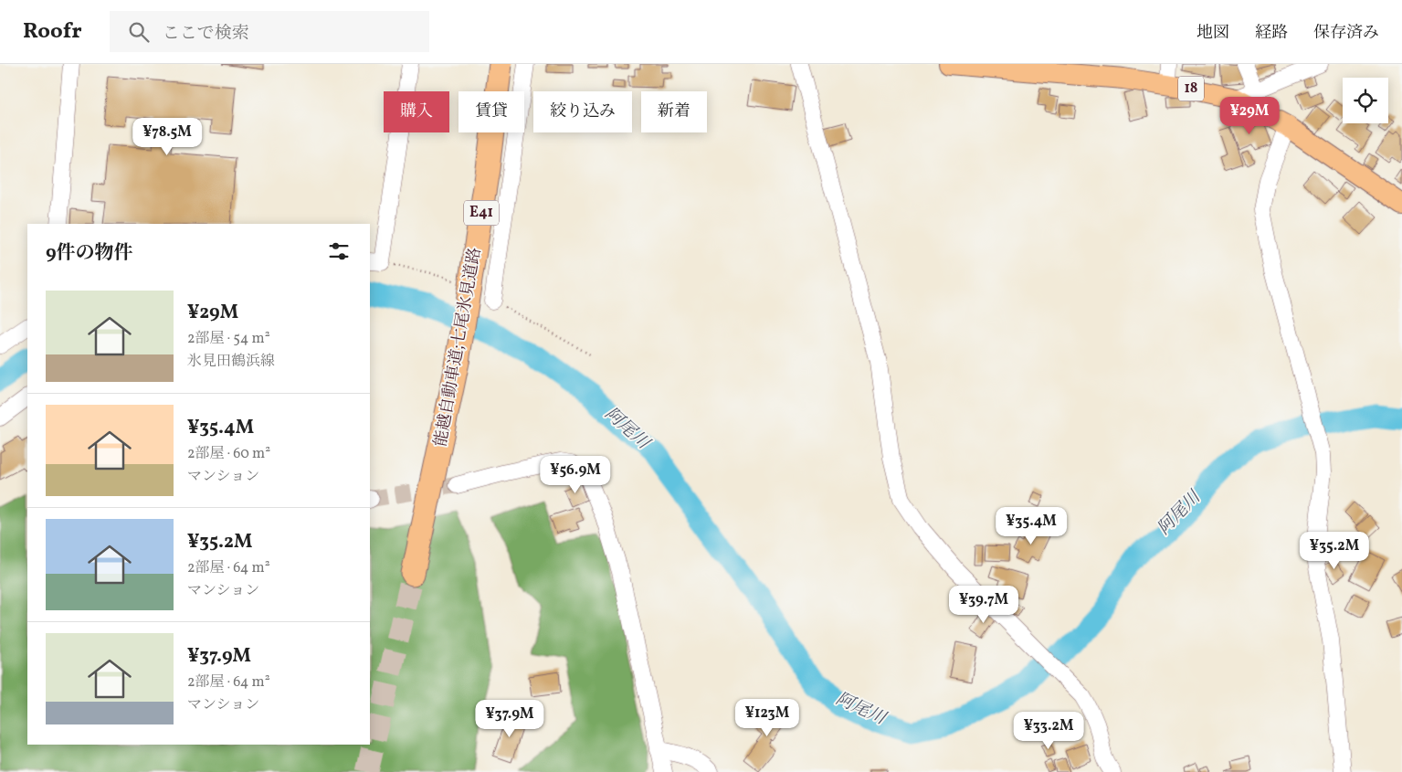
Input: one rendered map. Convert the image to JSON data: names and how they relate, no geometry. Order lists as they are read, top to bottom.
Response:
{
  "streets": {
    "highway": ["E41", "能越自動車道;七尾氷見道路"],
    "main road": ["18"]
  },
  "water": ["阿尾川"],
  "page": {
    "header": "Roofr",
    "search": "ここで検索",
    "nav": ["地図", "経路", "保存済み"],
    "chip": [
      "購入",
      "賃貸",
      "絞り込み",
      "新着"
    ],
    "price": [
      "¥29M",
      "¥78.5M",
      "¥56.9M",
      "¥35.4M",
      "¥35.2M",
      "¥39.7M",
      "¥123M",
      "¥37.9M",
      "¥33.2M"
    ],
    "heading": "9件の物件",
    "list": [
      {
        "name": "¥29M",
        "note": "2部屋 · 54 m² · 氷見田鶴浜線"
      },
      {
        "name": "¥35.4M",
        "note": "2部屋 · 60 m² · マンション"
      },
      {
        "name": "¥35.2M",
        "note": "2部屋 · 64 m² · マンション"
      },
      {
        "name": "¥37.9M",
        "note": "2部屋 · 64 m² · マンション"
      }
    ]
  }
}
